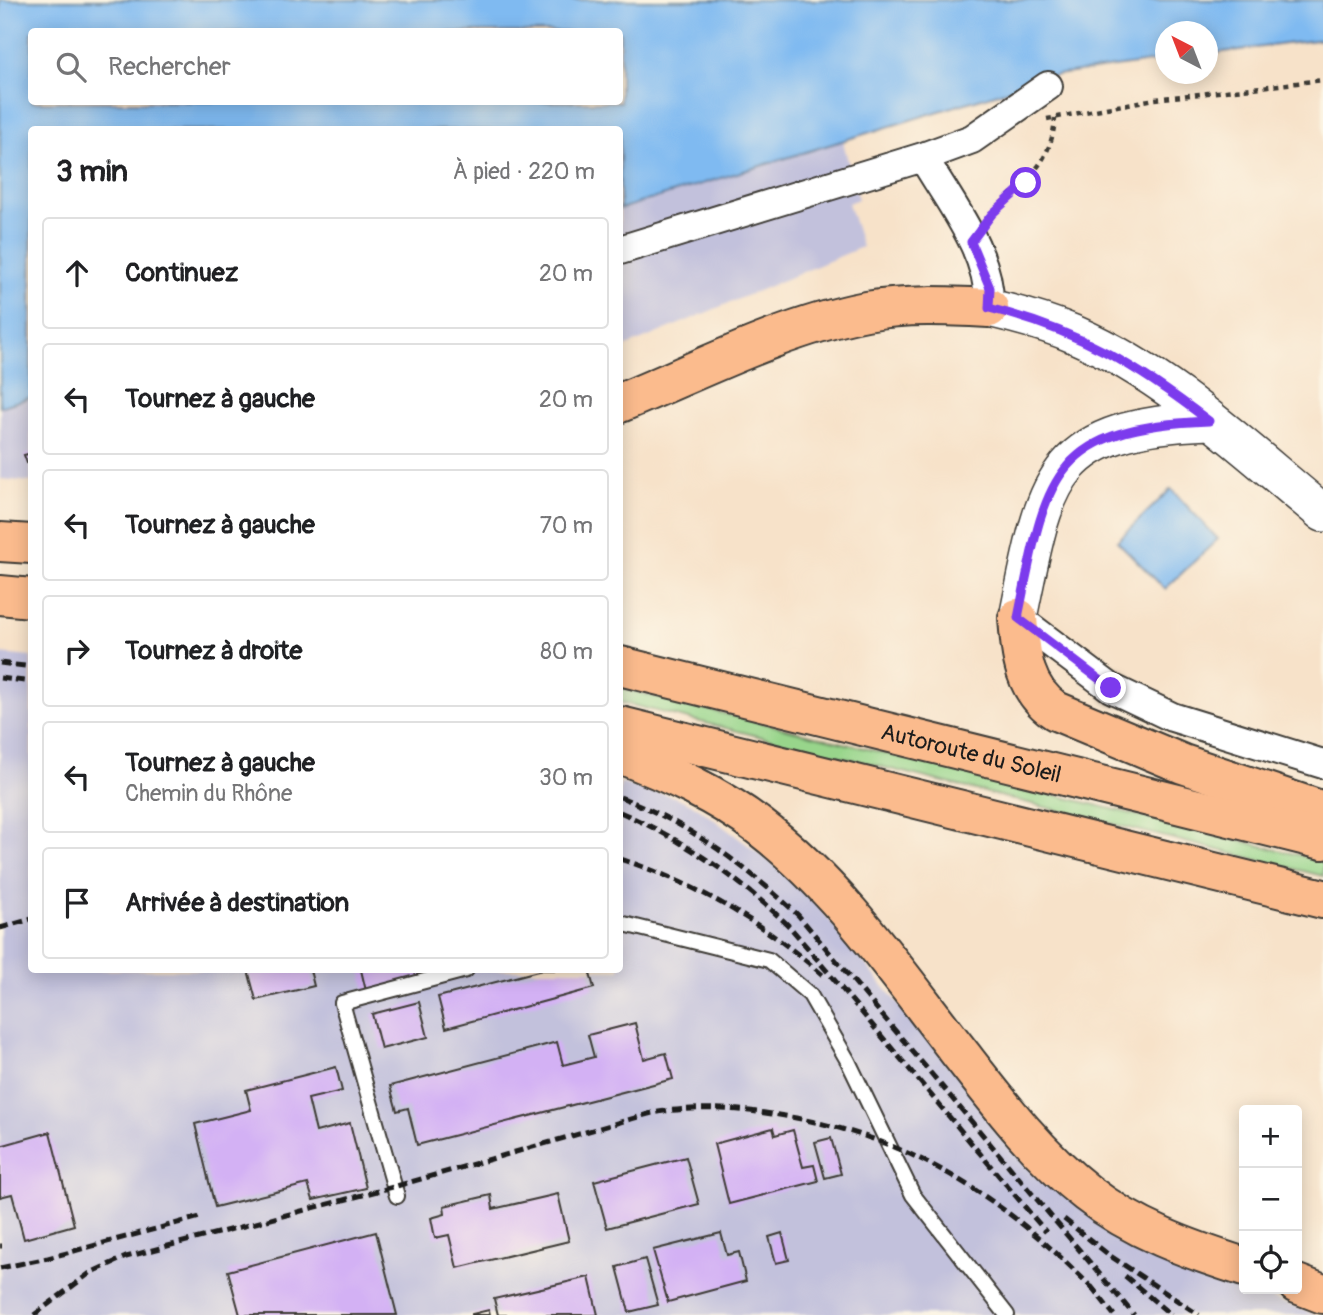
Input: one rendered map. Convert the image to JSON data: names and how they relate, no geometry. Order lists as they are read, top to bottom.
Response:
{
  "streets": {
    "highway": ["Autoroute du Soleil"]
  },
  "north": "top left",
  "page": {
    "search": "Rechercher",
    "heading": ["3 min", "À pied · 220 m"],
    "list": [
      ["Continuez", "20 m"],
      ["Tournez à gauche", "20 m"],
      ["Tournez à gauche", "70 m"],
      ["Tournez à droite", "80 m"],
      ["Tournez à gauche", "Chemin du Rhône", "30 m"],
      "Arrivée à destination"
    ],
    "map_buttons": ["+", "−"]
  }
}
